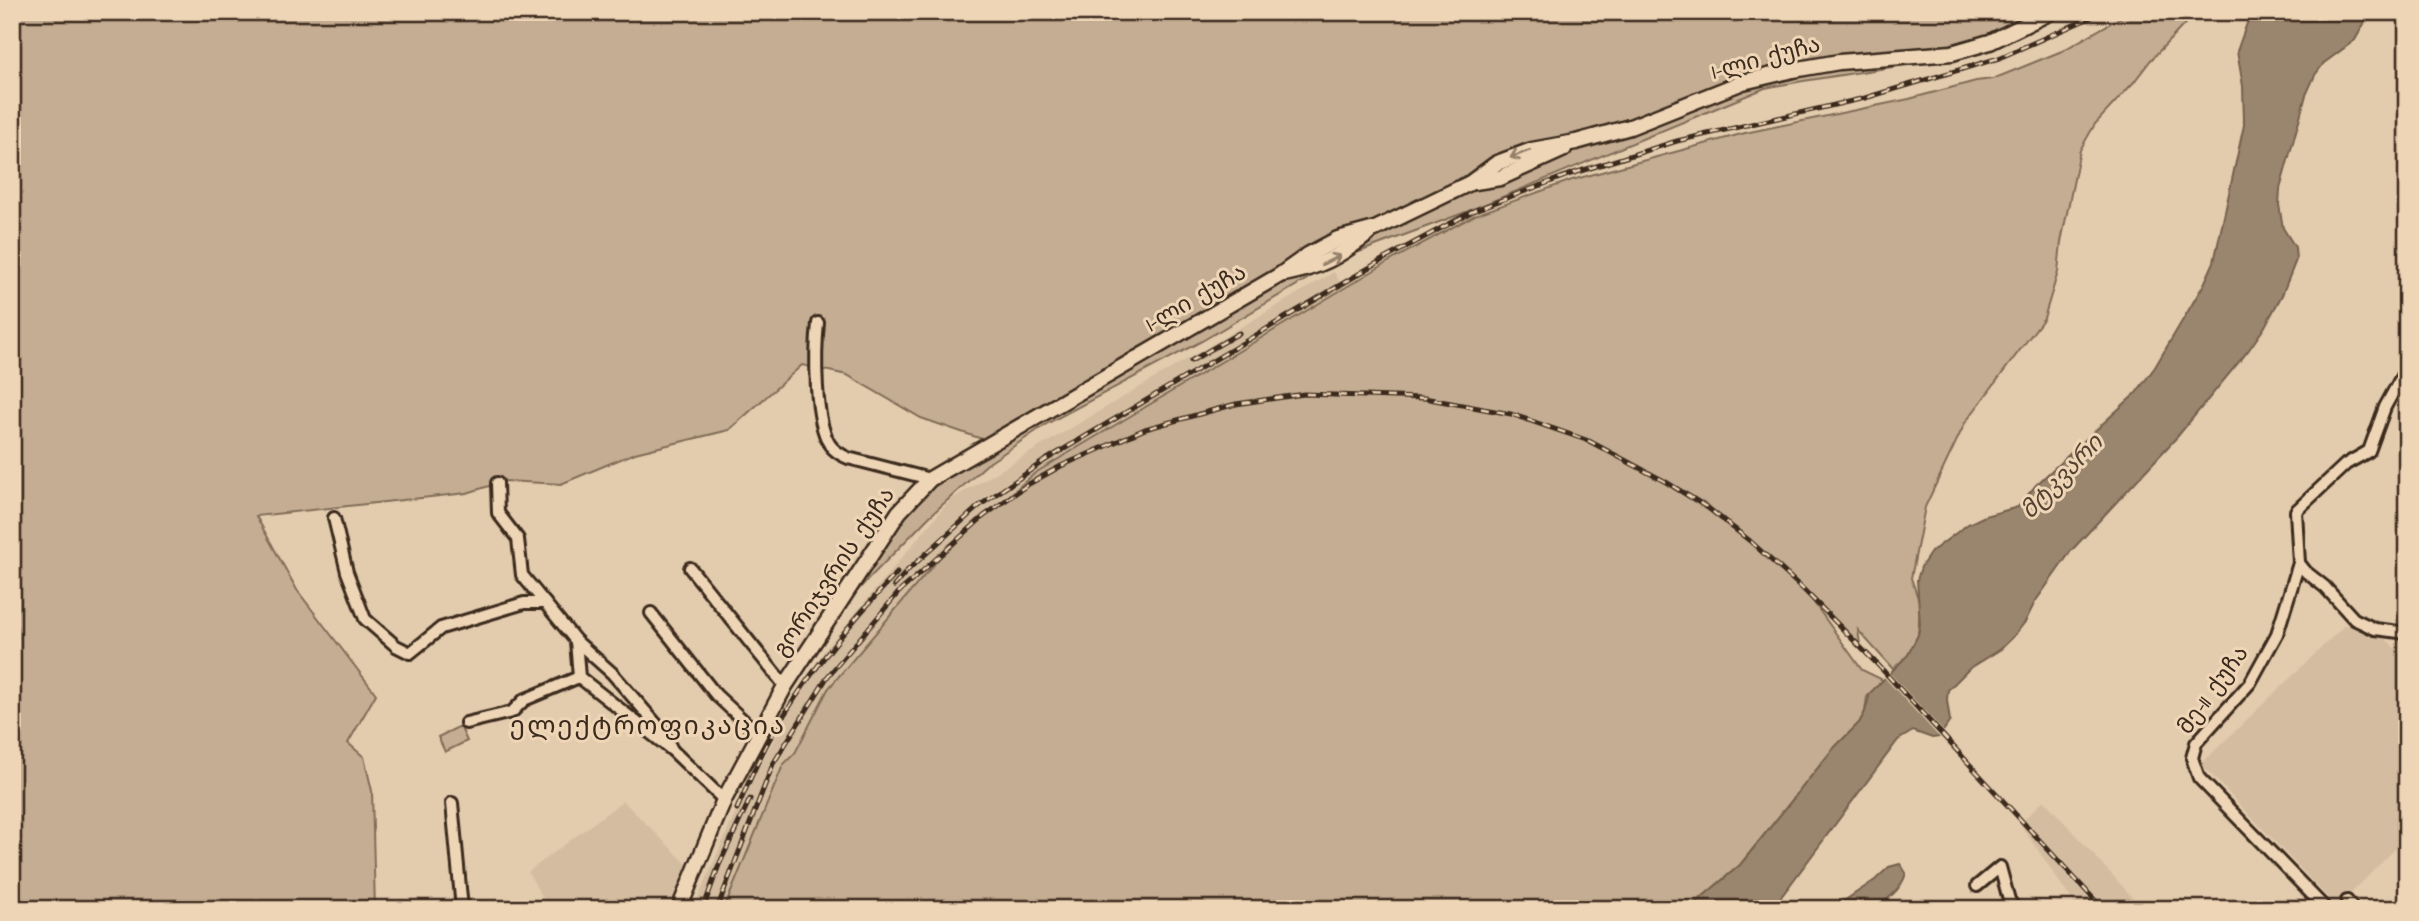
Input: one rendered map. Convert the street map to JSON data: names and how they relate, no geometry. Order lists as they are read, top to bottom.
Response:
{
  "streets": {
    "main road": ["1-ლი ქუჩა", "გორიჯვრის ქუჩა"],
    "street": ["მე-11 ქუჩა"]
  },
  "crossings": [
    ["1-ლი ქუჩა", "გორიჯვრის ქუჩა"]
  ],
  "districts": ["ელექტროფიკაცია"],
  "water": ["მტკვარი"]
}
